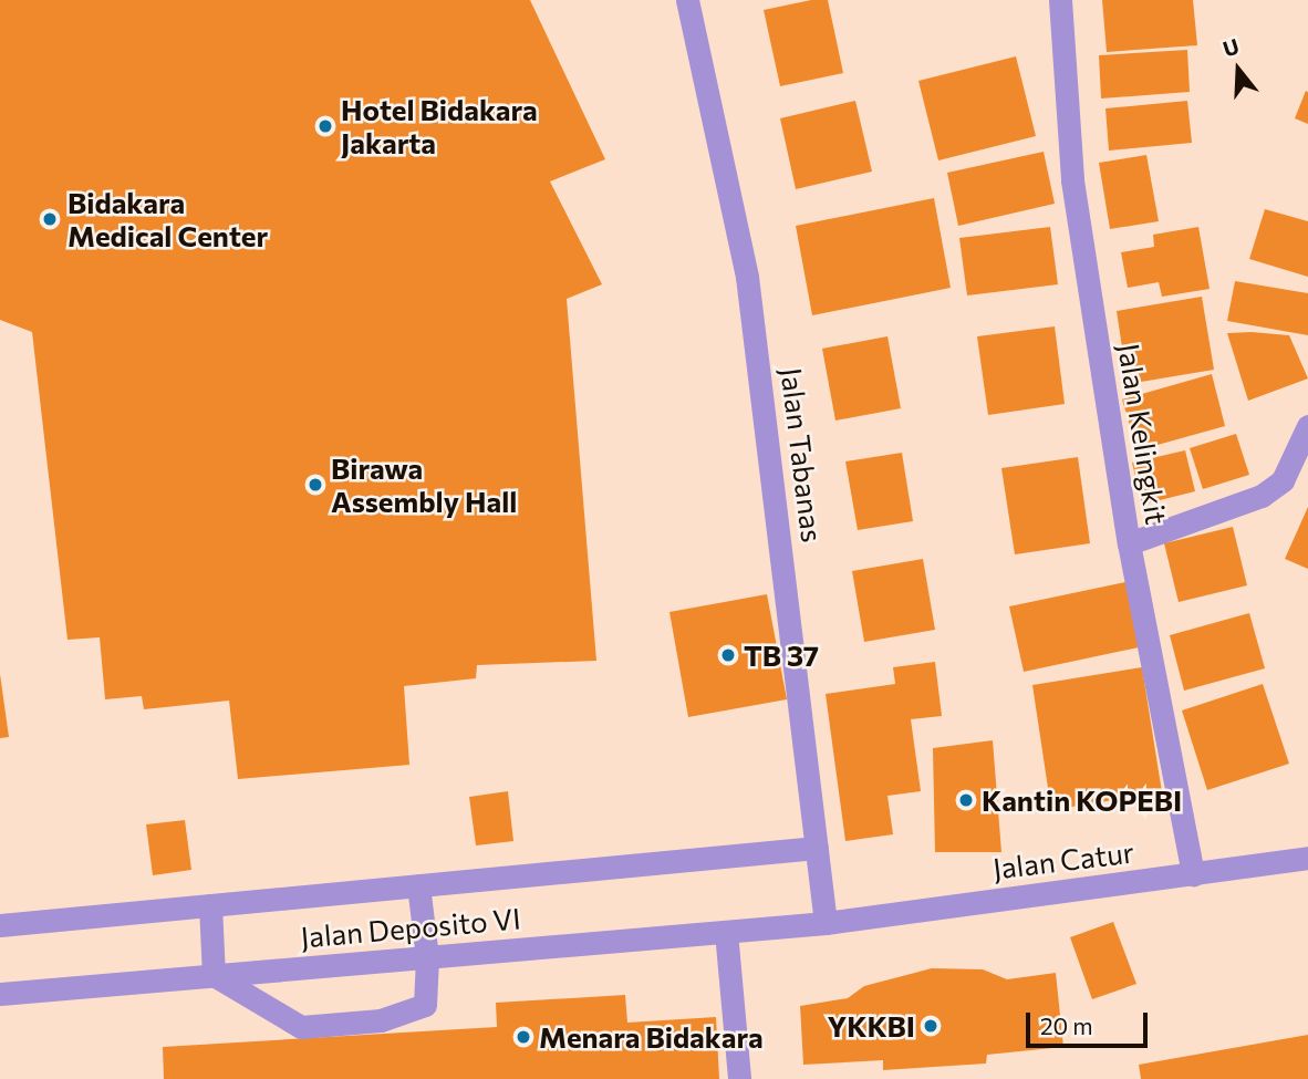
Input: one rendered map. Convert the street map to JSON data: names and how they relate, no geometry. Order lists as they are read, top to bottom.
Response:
{
  "streets": {
    "street": [
      "Jalan Kelingkit",
      "Jalan Tabanas",
      "Jalan Catur",
      "Jalan Deposito VI"
    ]
  },
  "crossings": [
    ["Jalan Kelingkit", "Jalan Catur"],
    ["Jalan Tabanas", "Jalan Catur"],
    ["Jalan Tabanas", "Jalan Deposito VI"],
    ["Jalan Catur", "Jalan Deposito VI"]
  ],
  "places": [
    "Hotel Bidakara Jakarta",
    "Bidakara Medical Center",
    "Birawa Assembly Hall",
    "TB 37",
    "Kantin KOPEBI",
    "YKKBI",
    "Menara Bidakara"
  ],
  "scale_bar": "20 m",
  "north": "top"
}
